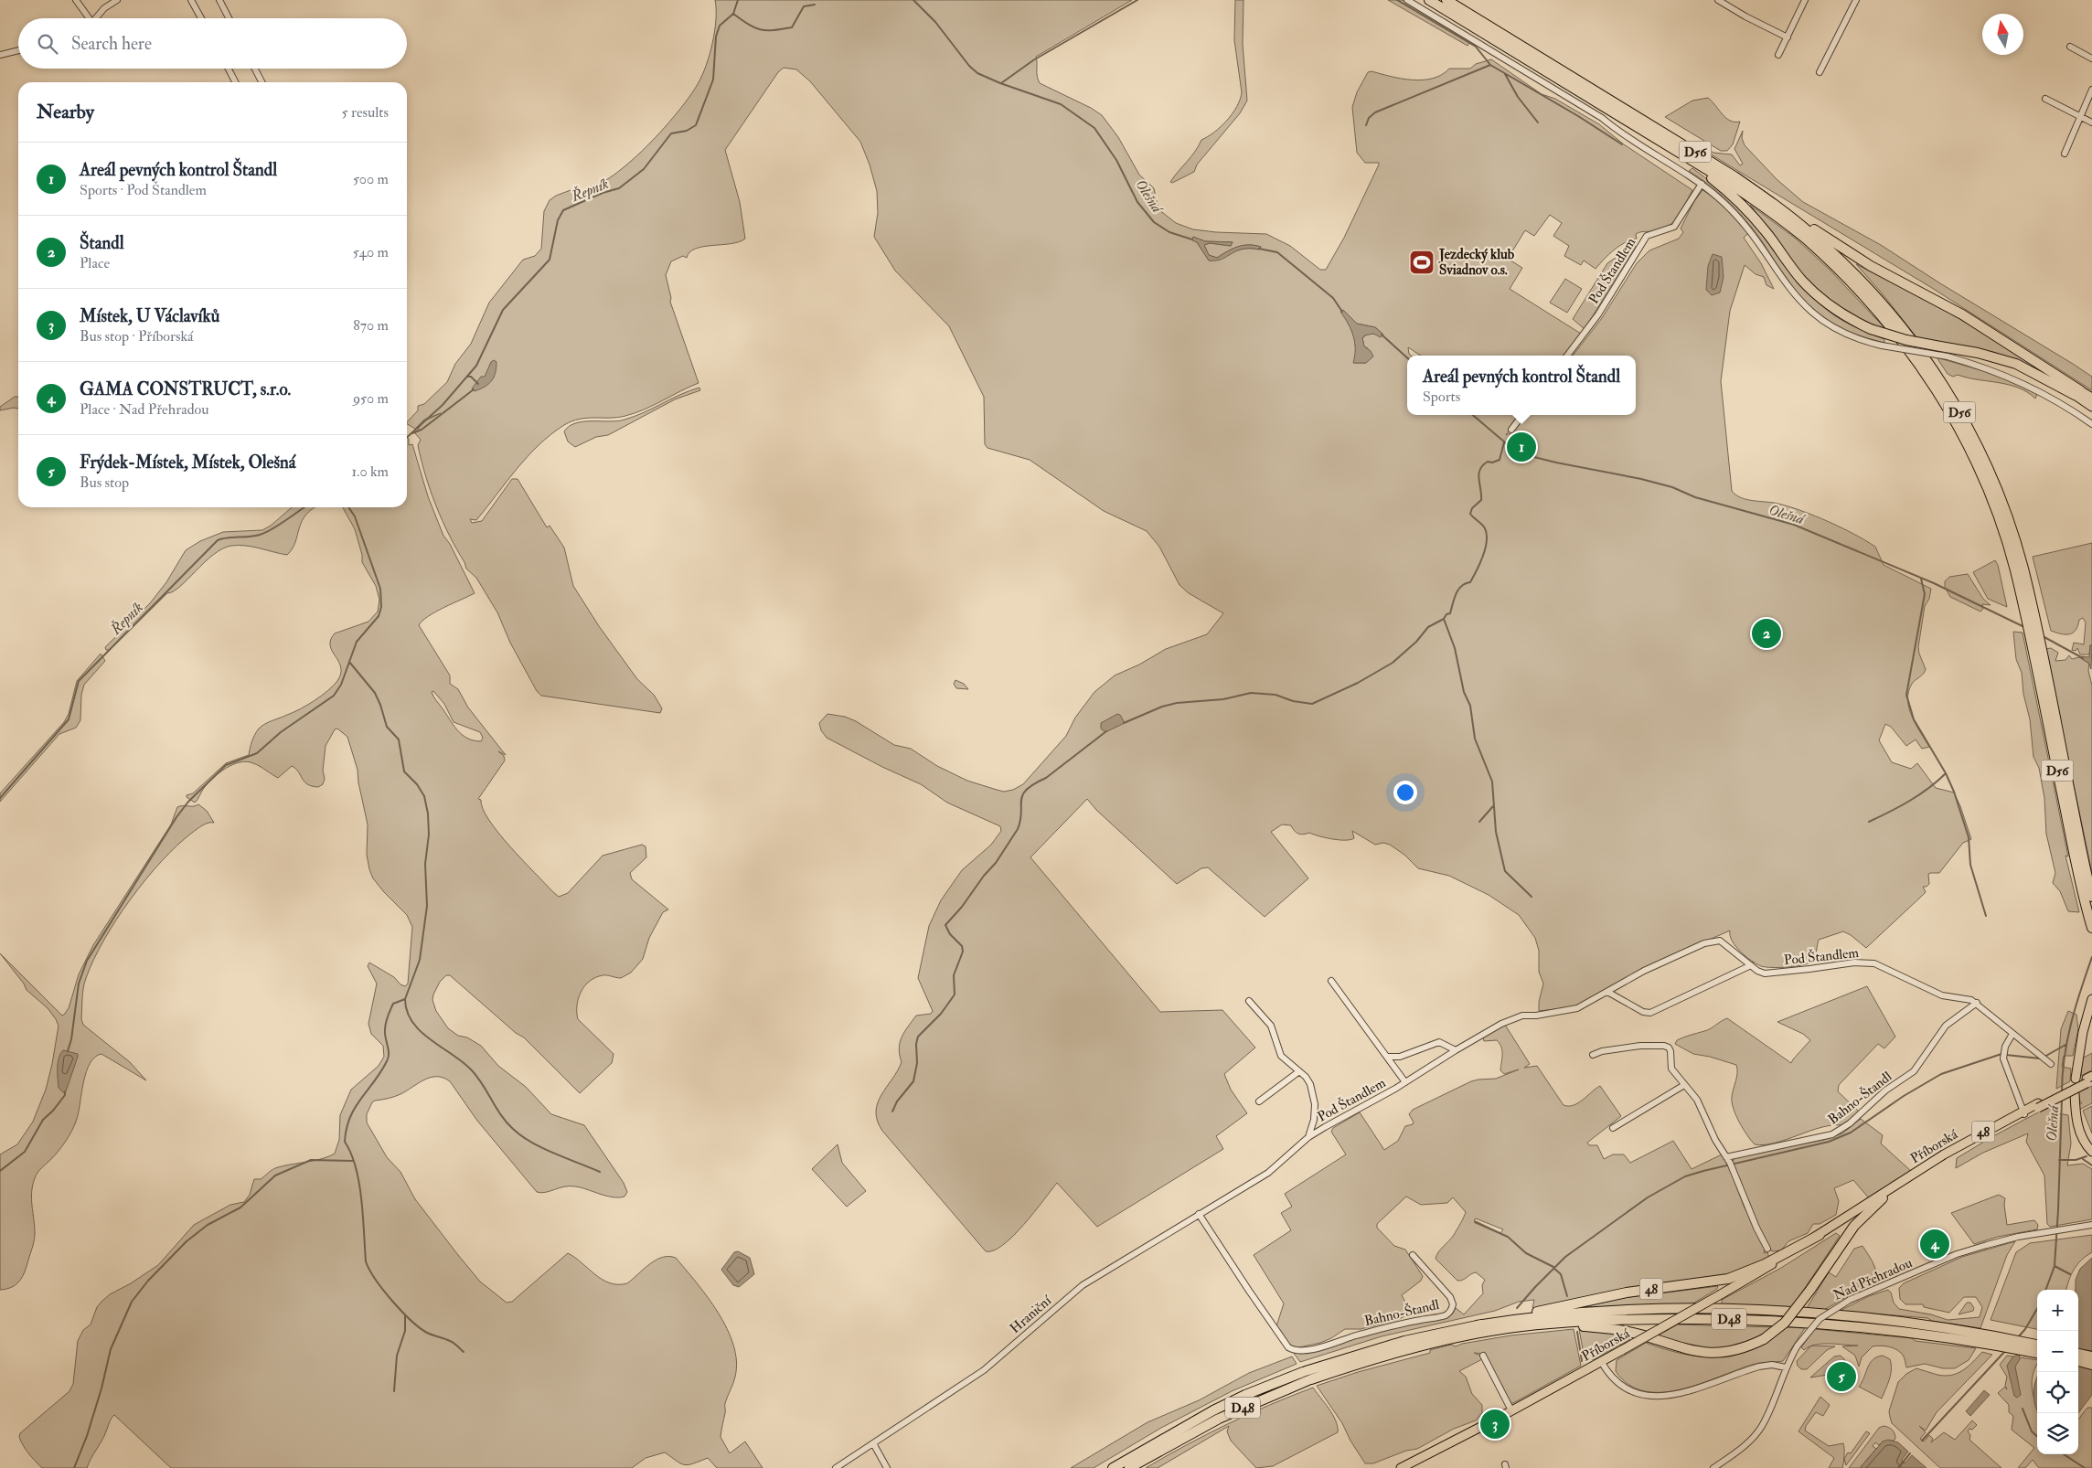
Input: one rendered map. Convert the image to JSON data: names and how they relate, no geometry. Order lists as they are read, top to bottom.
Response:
{
  "streets": {
    "highway": ["D56", "48", "D48"],
    "main road": ["Příborská"],
    "street": [
      "Pod Štandlem",
      "Bahno-Štandl",
      "Nad Přehradou",
      "Hraniční"
    ]
  },
  "crossings": [
    ["Pod Štandlem", "Bahno-Štandl"],
    ["Pod Štandlem", "Hraniční"],
    ["Bahno-Štandl", "Hraniční"],
    ["48", "Příborská"],
    ["48", "D48"]
  ],
  "water": ["Řepník", "Olešná"],
  "places": {
    "sports": ["Jezdecký klub Sviadnov o.s."]
  },
  "north": "top",
  "page": {
    "search": "Search here",
    "heading": ["Nearby", "5 results"],
    "list": [
      {
        "mark": "1",
        "name": "Areál pevných kontrol Štandl",
        "note": "Sports · Pod Štandlem",
        "value": "500 m"
      },
      {
        "mark": "2",
        "name": "Štandl",
        "note": "Place",
        "value": "540 m"
      },
      {
        "mark": "3",
        "name": "Místek, U Václavíků",
        "note": "Bus stop · Příborská",
        "value": "870 m"
      },
      {
        "mark": "4",
        "name": "GAMA CONSTRUCT, s.r.o.",
        "note": "Place · Nad Přehradou",
        "value": "950 m"
      },
      {
        "mark": "5",
        "name": "Frýdek-Místek, Místek, Olešná",
        "note": "Bus stop",
        "value": "1.0 km"
      }
    ],
    "popup": ["Areál pevných kontrol Štandl", "Sports"],
    "pins": [
      "1",
      "2",
      "4",
      "5",
      "3"
    ],
    "map_buttons": ["+", "−"]
  }
}
